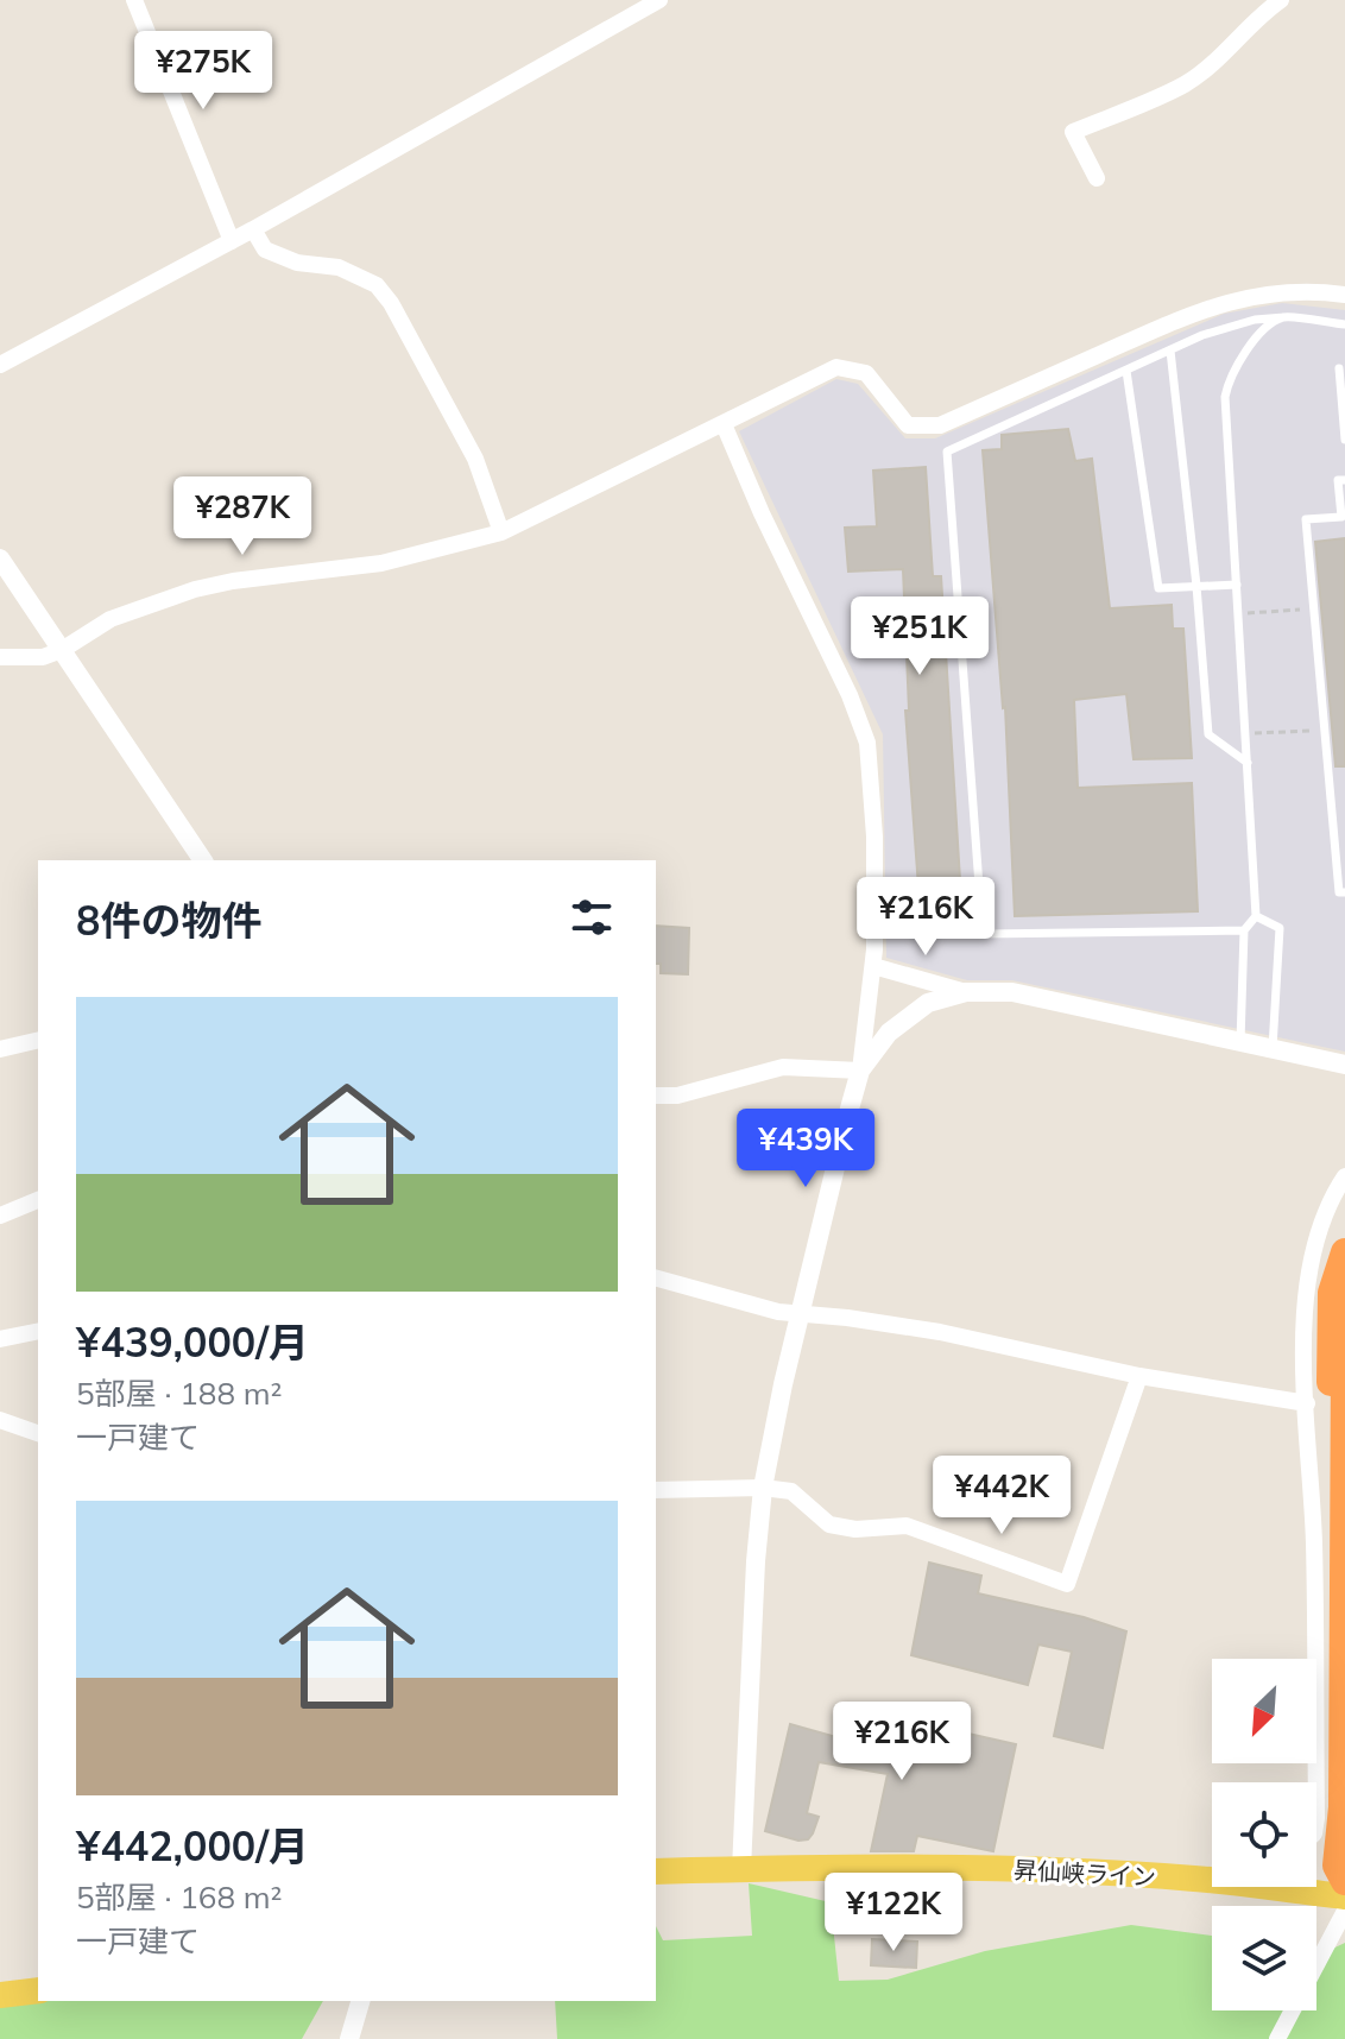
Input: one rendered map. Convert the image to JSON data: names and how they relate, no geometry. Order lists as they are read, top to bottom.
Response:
{
  "streets": {
    "main road": ["昇仙峡ライン"]
  },
  "north": "bottom left",
  "page": {
    "price": [
      "¥275K",
      "¥287K",
      "¥251K",
      "¥216K",
      "¥439K",
      "¥442K",
      "¥216K",
      "¥122K"
    ],
    "heading": "8件の物件",
    "list": [
      {
        "name": "¥439,000/月",
        "note": "5部屋 · 188 m² · 一戸建て"
      },
      {
        "name": "¥442,000/月",
        "note": "5部屋 · 168 m² · 一戸建て"
      }
    ]
  }
}
